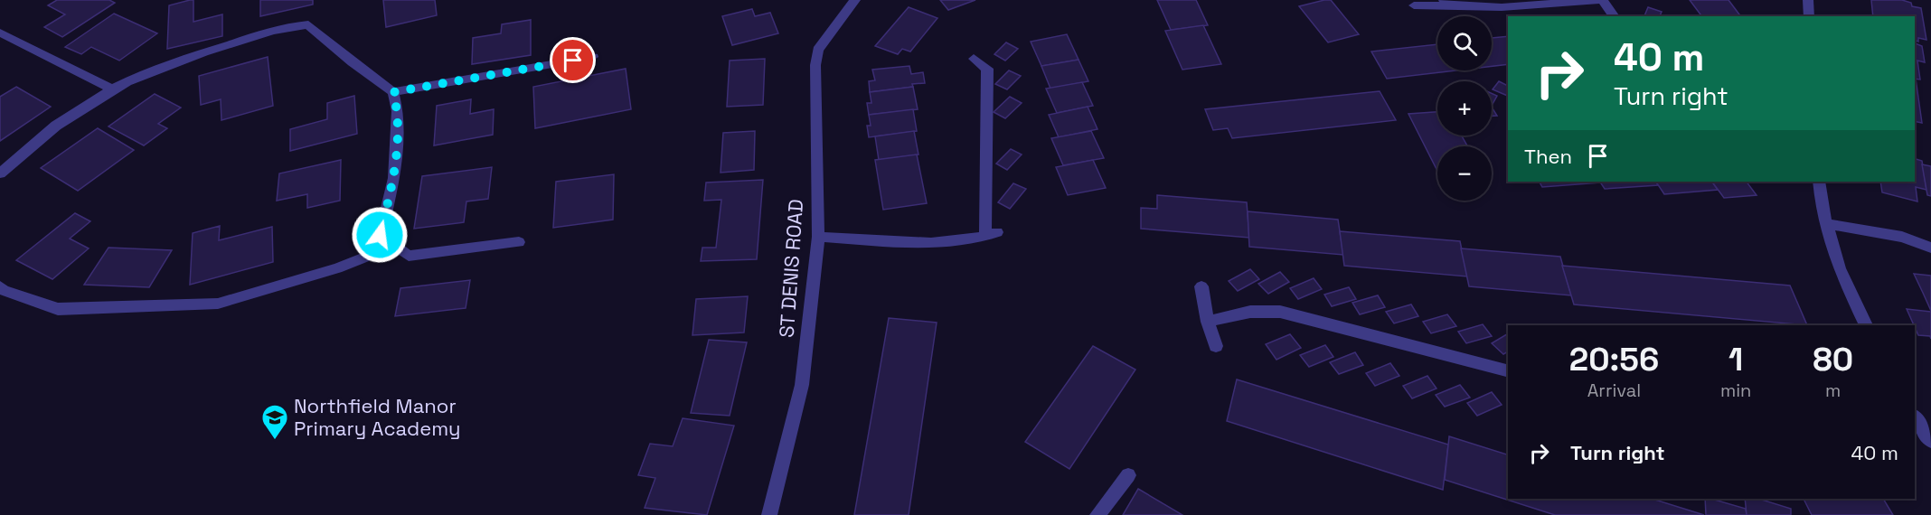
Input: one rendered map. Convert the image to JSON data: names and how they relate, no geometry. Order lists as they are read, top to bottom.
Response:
{
  "streets": {
    "street": ["ST DENIS ROAD"]
  },
  "places": {
    "school or university": ["Northfield Manor Primary Academy"]
  },
  "page": {
    "map_buttons": ["+", "−"],
    "turn": ["40 m", "Turn right"],
    "then": "Then",
    "eta": [
      "20:56",
      "Arrival",
      "1",
      "min",
      "80",
      "m"
    ],
    "list": [
      {
        "name": "Turn right",
        "value": "40 m"
      }
    ]
  }
}
